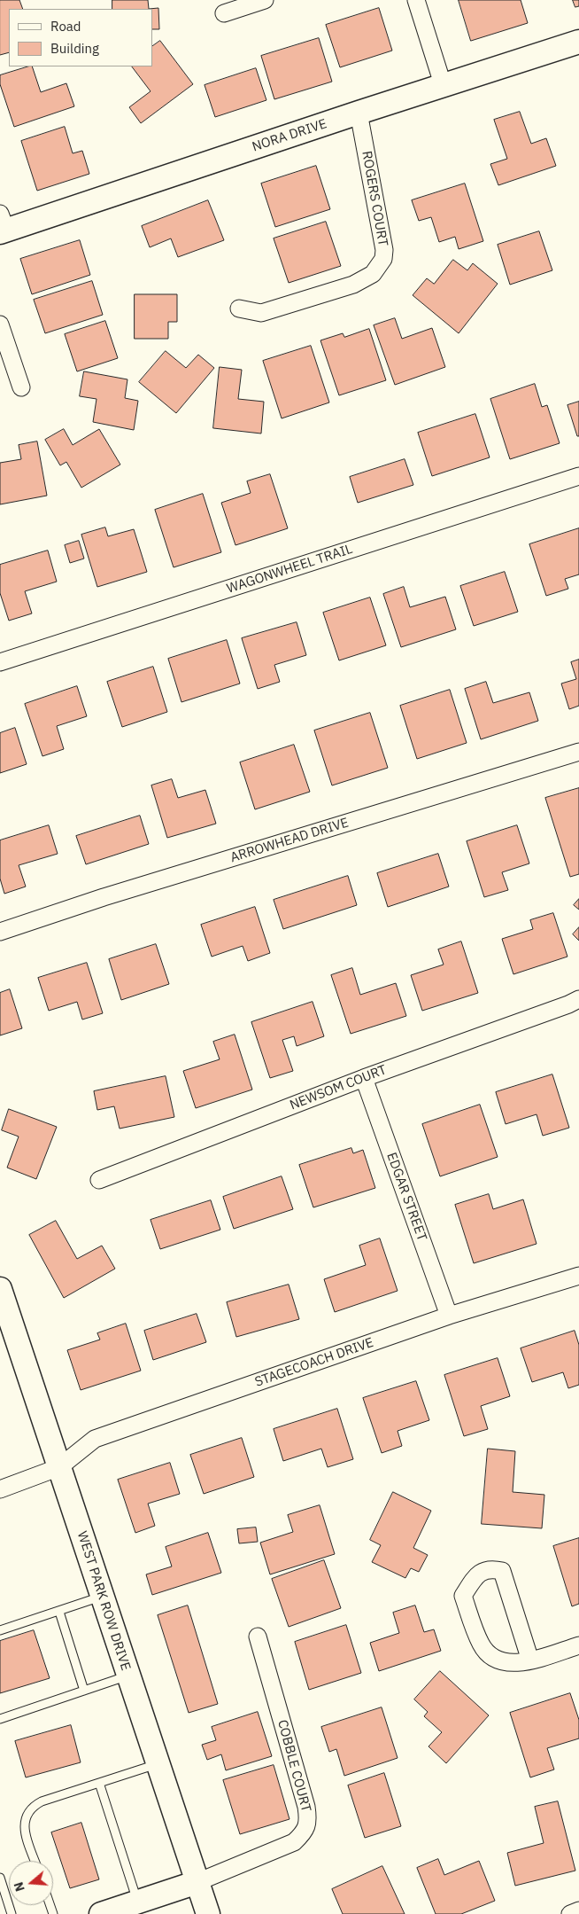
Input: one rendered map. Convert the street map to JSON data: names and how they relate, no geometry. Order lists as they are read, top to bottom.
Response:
{
  "streets": {
    "street": [
      "NORA DRIVE",
      "ROGERS COURT",
      "WAGONWHEEL TRAIL",
      "ARROWHEAD DRIVE",
      "NEWSOM COURT",
      "EDGAR STREET",
      "STAGECOACH DRIVE",
      "WEST PARK ROW DRIVE",
      "COBBLE COURT"
    ]
  },
  "crossings": [
    ["NORA DRIVE", "ROGERS COURT"],
    ["NEWSOM COURT", "EDGAR STREET"],
    ["EDGAR STREET", "STAGECOACH DRIVE"],
    ["STAGECOACH DRIVE", "WEST PARK ROW DRIVE"],
    ["WEST PARK ROW DRIVE", "COBBLE COURT"]
  ],
  "legend": ["Road", "Building"],
  "north": "left"
}
